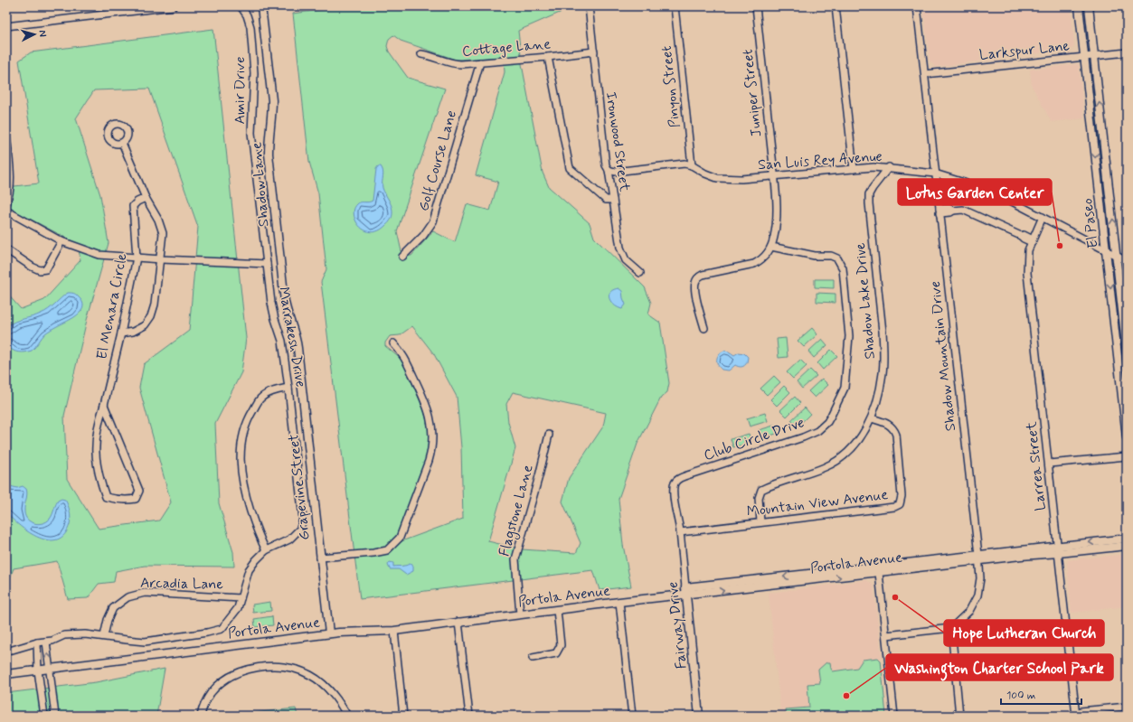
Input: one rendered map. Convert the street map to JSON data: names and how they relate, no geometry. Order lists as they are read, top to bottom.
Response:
{
  "streets": {
    "street": [
      "Cottage Lane",
      "Larkspur Lane",
      "Pinyon Street",
      "Amir Drive",
      "Juniper Street",
      "Ironwood Street",
      "Golf Course Lane",
      "San Luis Rey Avenue",
      "Shadow Lane",
      "El Paseo",
      "Shadow Lake Drive",
      "El Menara Circle",
      "Marrakesh Drive",
      "Shadow Mountain Drive",
      "Club Circle Drive",
      "Larrea Street",
      "Grapevine Street",
      "Mountain View Avenue",
      "Flagstone Lane",
      "Portola Avenue",
      "Arcadia Lane",
      "Fairway Drive"
    ]
  },
  "crossings": [
    ["Cottage Lane", "Ironwood Street"],
    ["Cottage Lane", "Golf Course Lane"],
    ["Larkspur Lane", "El Paseo"],
    ["Larkspur Lane", "Shadow Mountain Drive"],
    ["Pinyon Street", "San Luis Rey Avenue"],
    ["Amir Drive", "Marrakesh Drive"],
    ["Juniper Street", "San Luis Rey Avenue"],
    ["Juniper Street", "Club Circle Drive"],
    ["Ironwood Street", "San Luis Rey Avenue"],
    ["San Luis Rey Avenue", "El Paseo"],
    ["San Luis Rey Avenue", "Shadow Lake Drive"],
    ["San Luis Rey Avenue", "Shadow Mountain Drive"],
    ["San Luis Rey Avenue", "Larrea Street"],
    ["Shadow Lane", "Grapevine Street"],
    ["Shadow Lake Drive", "Mountain View Avenue"],
    ["Marrakesh Drive", "Arcadia Lane"],
    ["Shadow Mountain Drive", "Portola Avenue"],
    ["Club Circle Drive", "Mountain View Avenue"],
    ["Club Circle Drive", "Fairway Drive"],
    ["Larrea Street", "Portola Avenue"],
    ["Grapevine Street", "Portola Avenue"],
    ["Mountain View Avenue", "Fairway Drive"],
    ["Flagstone Lane", "Portola Avenue"],
    ["Portola Avenue", "Fairway Drive"]
  ],
  "places": ["Lotus Garden Center", "Hope Lutheran Church", "Washington Charter School Park"],
  "scale_bar": "100 m",
  "north": "right"
}
